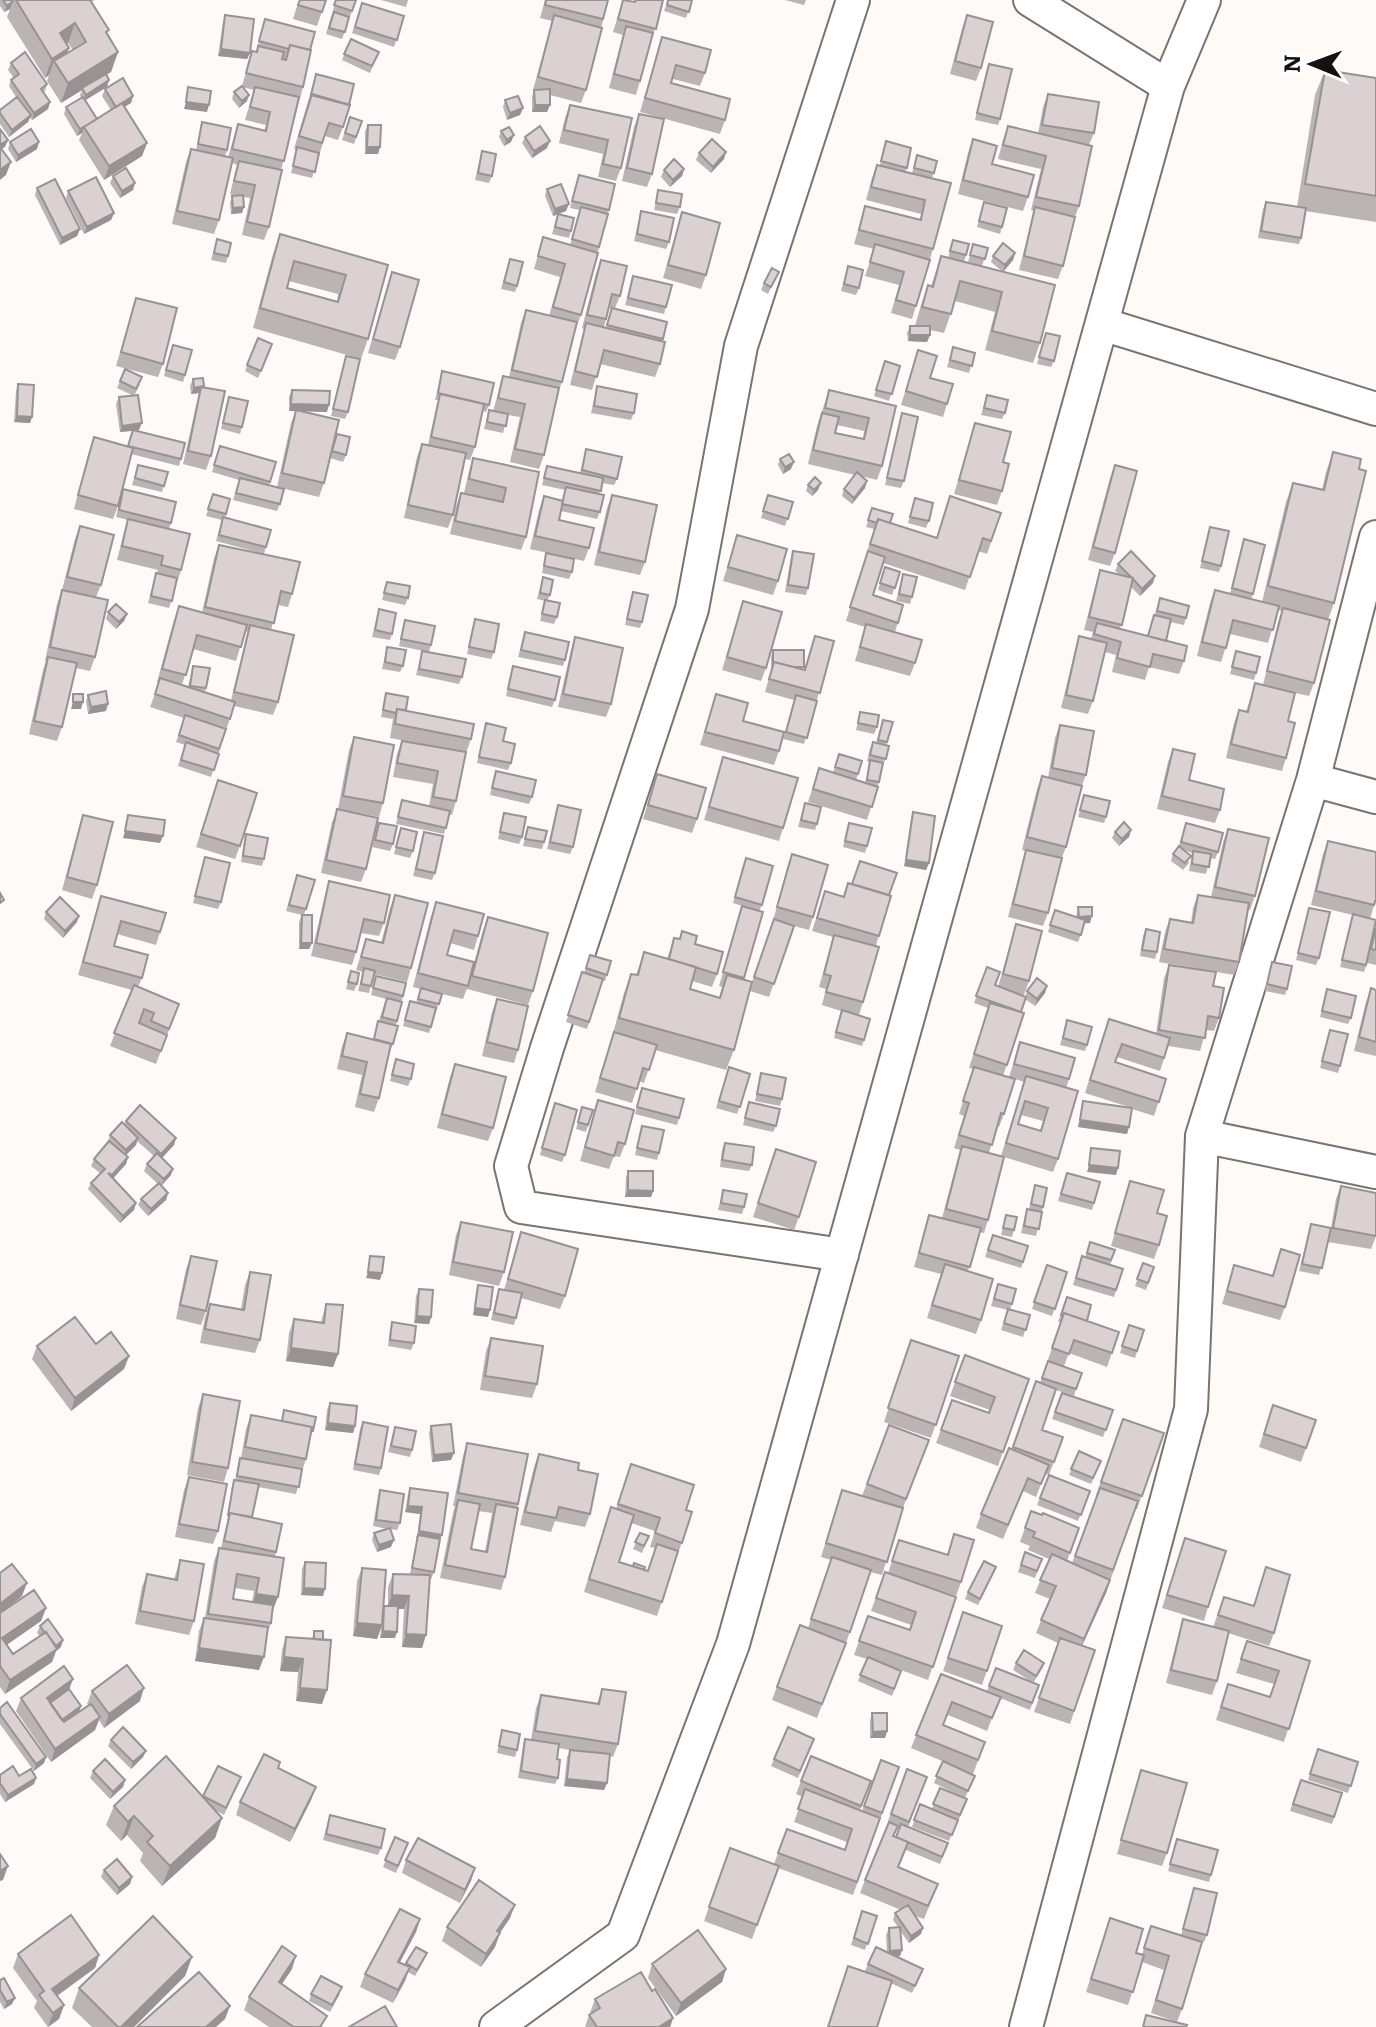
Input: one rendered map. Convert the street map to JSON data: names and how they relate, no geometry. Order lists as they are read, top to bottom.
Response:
{
  "north": "left"
}
